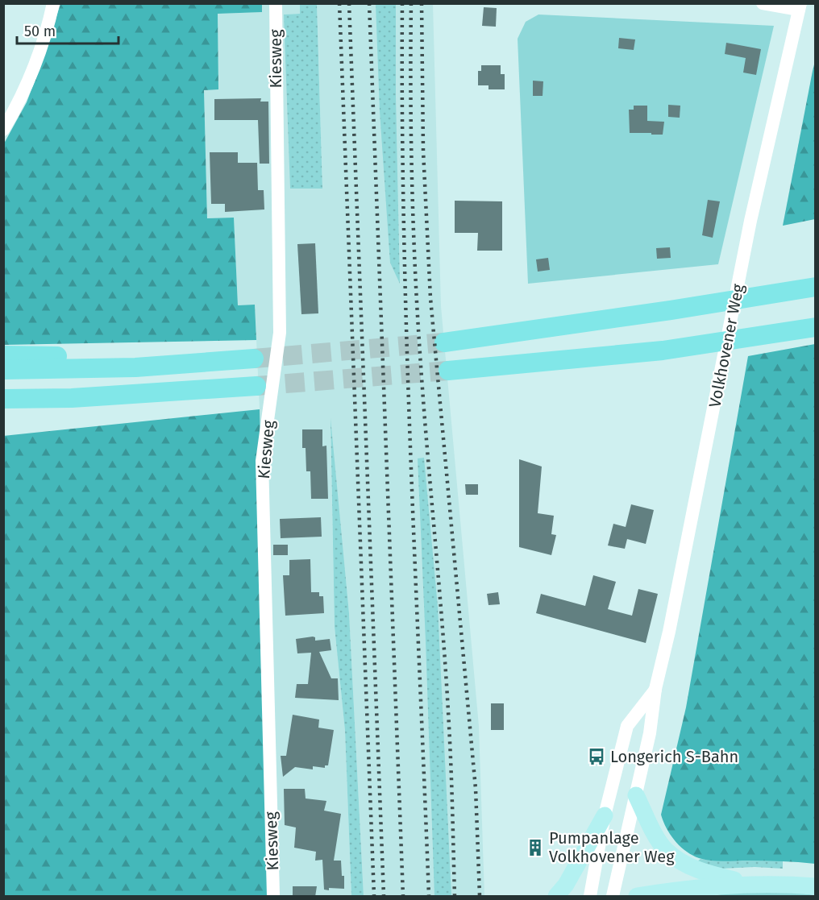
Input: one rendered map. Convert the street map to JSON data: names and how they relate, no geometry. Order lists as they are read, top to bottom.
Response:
{
  "streets": {
    "street": ["Kiesweg", "Volkhovener Weg"]
  },
  "places": {
    "bus stop": ["Longerich S-Bahn"],
    "building": ["Pumpanlage Volkhovener Weg"]
  },
  "scale_bar": "50 m"
}
